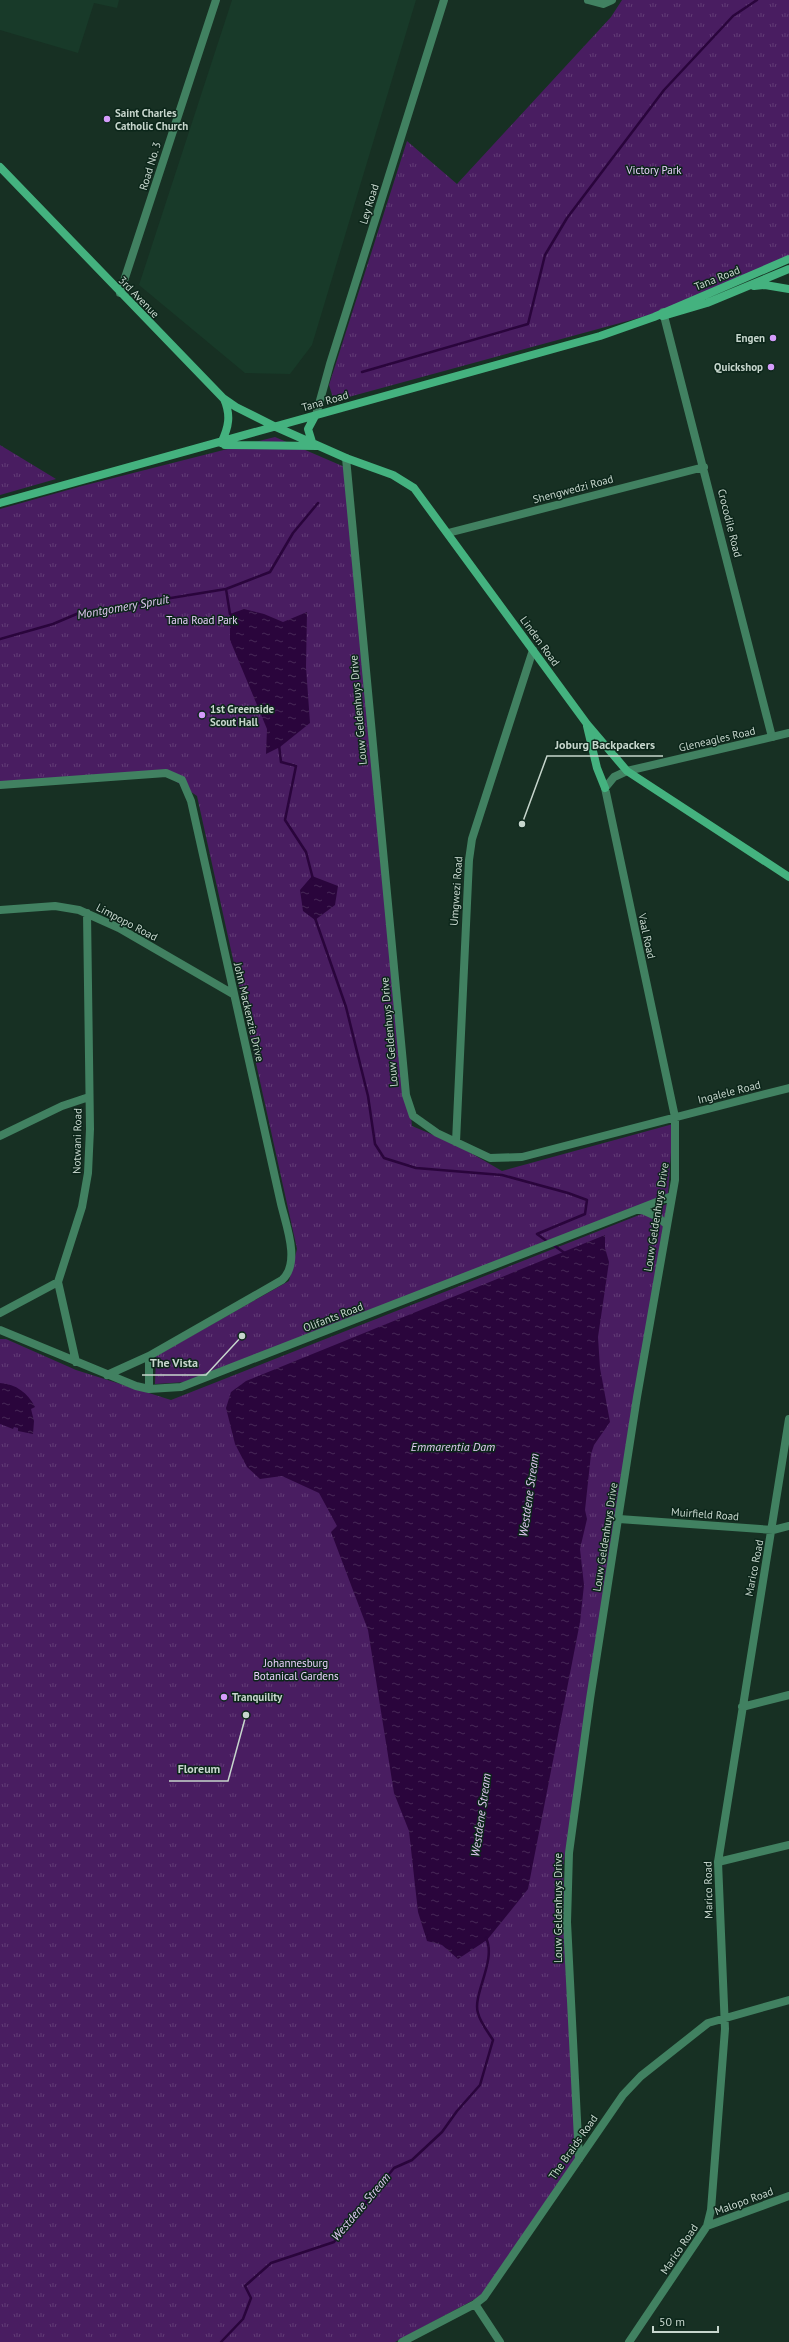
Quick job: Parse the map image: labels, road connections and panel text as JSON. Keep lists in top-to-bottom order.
{
  "streets": {
    "main road": ["Tana Road", "3rd Avenue", "Linden Road"],
    "street": [
      "Road No. 3",
      "Ley Road",
      "Shengwedzi Road",
      "Crocodile Road",
      "Louw Geldenhuys Drive",
      "Gleneagles Road",
      "Umgwezi Road",
      "Limpopo Road",
      "Vaal Road",
      "John Mackenzie Drive",
      "Ingalele Road",
      "Notwani Road",
      "Olifants Road",
      "Muirfield Road",
      "Marico Road",
      "The Braids Road",
      "Malopo Road"
    ]
  },
  "crossings": [
    ["Road No. 3", "3rd Avenue"],
    ["Ley Road", "Tana Road"],
    ["Tana Road", "3rd Avenue"],
    ["Tana Road", "Crocodile Road"],
    ["Tana Road", "Linden Road"],
    ["3rd Avenue", "Linden Road"],
    ["Shengwedzi Road", "Crocodile Road"],
    ["Shengwedzi Road", "Linden Road"],
    ["Crocodile Road", "Gleneagles Road"],
    ["Linden Road", "Louw Geldenhuys Drive"],
    ["Linden Road", "Gleneagles Road"],
    ["Linden Road", "Umgwezi Road"],
    ["Louw Geldenhuys Drive", "Umgwezi Road"],
    ["Louw Geldenhuys Drive", "Vaal Road"],
    ["Louw Geldenhuys Drive", "Ingalele Road"],
    ["Louw Geldenhuys Drive", "Olifants Road"],
    ["Louw Geldenhuys Drive", "Muirfield Road"],
    ["Louw Geldenhuys Drive", "The Braids Road"],
    ["Limpopo Road", "John Mackenzie Drive"],
    ["Limpopo Road", "Notwani Road"],
    ["Vaal Road", "Ingalele Road"],
    ["John Mackenzie Drive", "Olifants Road"],
    ["Notwani Road", "Olifants Road"],
    ["Muirfield Road", "Marico Road"],
    ["Marico Road", "The Braids Road"],
    ["Marico Road", "Malopo Road"]
  ],
  "water": ["Montgomery Spruit", "Emmarentia Dam", "Westdene Stream"],
  "parks": ["Victory Park", "Tana Road Park", "Johannesburg Botanical Gardens"],
  "places": [
    "Saint Charles Catholic Church",
    "Engen",
    "Quickshop",
    "1st Greenside Scout Hall",
    "Joburg Backpackers",
    "The Vista",
    "Tranquility",
    "Floreum"
  ],
  "scale_bar": "50 m"
}
